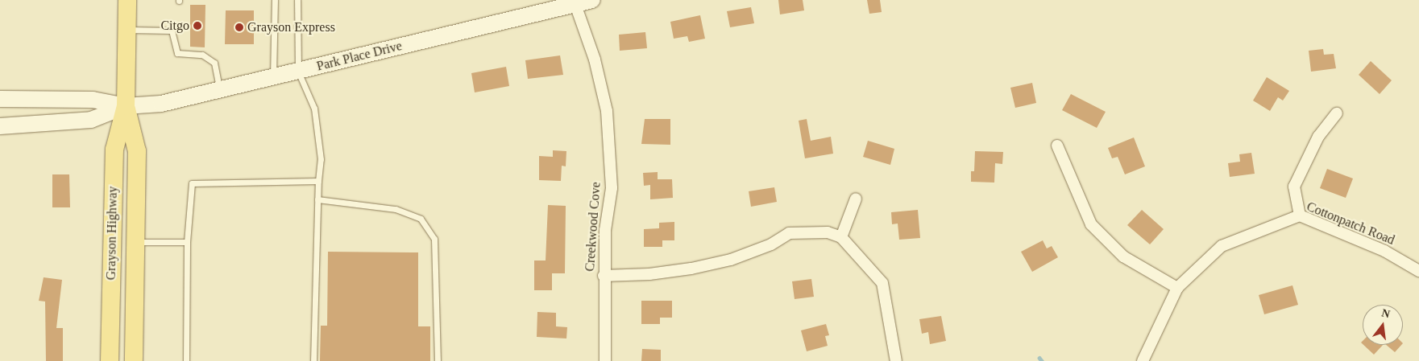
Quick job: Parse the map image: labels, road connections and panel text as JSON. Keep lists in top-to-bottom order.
{
  "streets": {
    "main road": ["Grayson Highway"],
    "street": ["Park Place Drive", "Cottonpatch Road", "Creekwood Cove"]
  },
  "crossings": [
    ["Park Place Drive", "Creekwood Cove"],
    ["Park Place Drive", "Grayson Highway"]
  ],
  "places": ["Citgo", "Grayson Express"],
  "north": "top"
}
